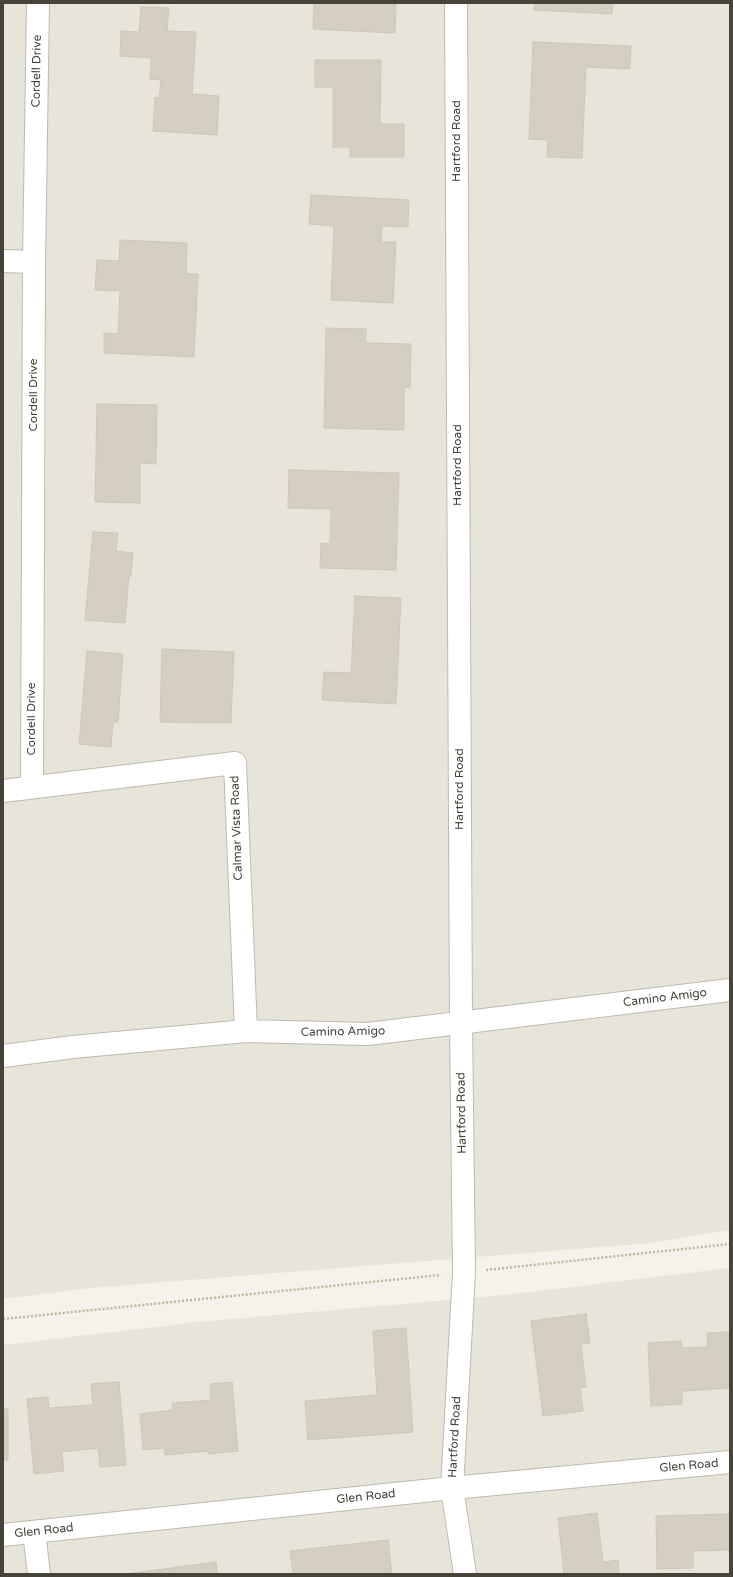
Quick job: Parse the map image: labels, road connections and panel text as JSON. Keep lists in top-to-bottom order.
{
  "streets": {
    "street": [
      "Cordell Drive",
      "Hartford Road",
      "Calmar Vista Road",
      "Camino Amigo",
      "Glen Road"
    ]
  },
  "crossings": [
    ["Cordell Drive", "Calmar Vista Road"],
    ["Hartford Road", "Camino Amigo"],
    ["Hartford Road", "Glen Road"],
    ["Calmar Vista Road", "Camino Amigo"]
  ]
}
